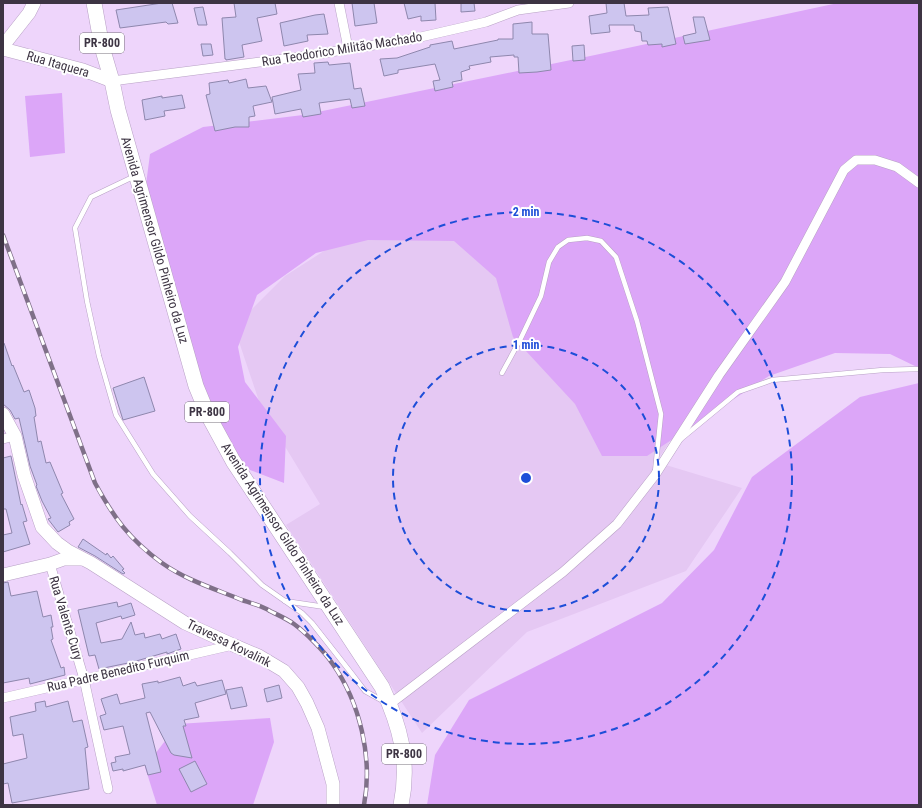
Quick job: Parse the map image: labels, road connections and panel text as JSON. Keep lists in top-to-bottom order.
{
  "streets": {
    "main road": ["PR-800", "Avenida Agrimensor Gildo Pinheiro da Luz"],
    "street": [
      "Rua Teodorico Militão Machado",
      "Rua Itaquera",
      "Rua Valente Cury",
      "Travessa Kovalink",
      "Rua Padre Benedito Furquim"
    ]
  },
  "crossings": [
    ["Rua Teodorico Militão Machado", "Rua Itaquera"],
    ["Rua Teodorico Militão Machado", "Avenida Agrimensor Gildo Pinheiro da Luz"],
    ["Rua Itaquera", "Avenida Agrimensor Gildo Pinheiro da Luz"],
    ["Rua Valente Cury", "Rua Padre Benedito Furquim"],
    ["Travessa Kovalink", "Rua Padre Benedito Furquim"]
  ],
  "rings": ["2 min", "1 min"]
}
